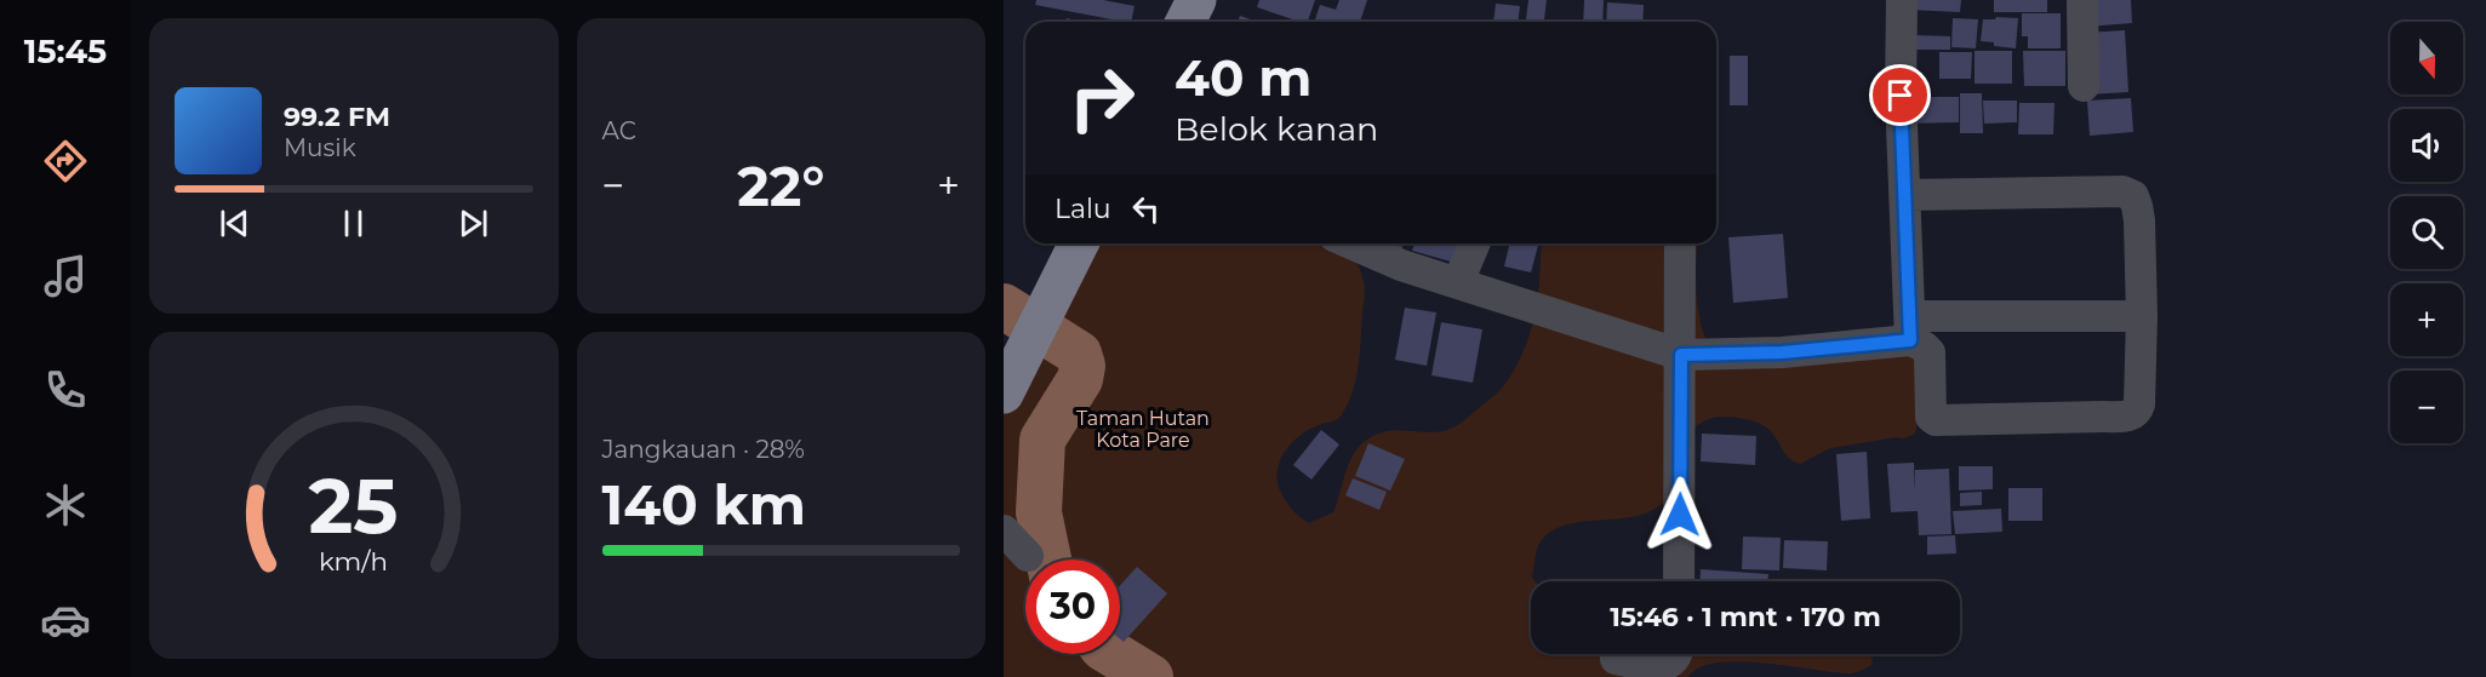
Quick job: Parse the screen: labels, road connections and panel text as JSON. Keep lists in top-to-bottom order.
{
  "parks": ["Taman Hutan Kota Pare"],
  "north": "bottom",
  "page": {
    "tabs": "15:45",
    "tile": [
      "AC",
      ["Jangkauan · 28%", "140 km"]
    ],
    "map_buttons": ["+", "−"],
    "turn": ["40 m", "Belok kanan"],
    "song": ["99.2 FM", "Musik"],
    "heat": ["−", "22°", "+"],
    "then": "Lalu",
    "limit": "30",
    "trip": "15:46 · 1 mnt · 170 m",
    "gauge": ["25", "km/h"]
  }
}
